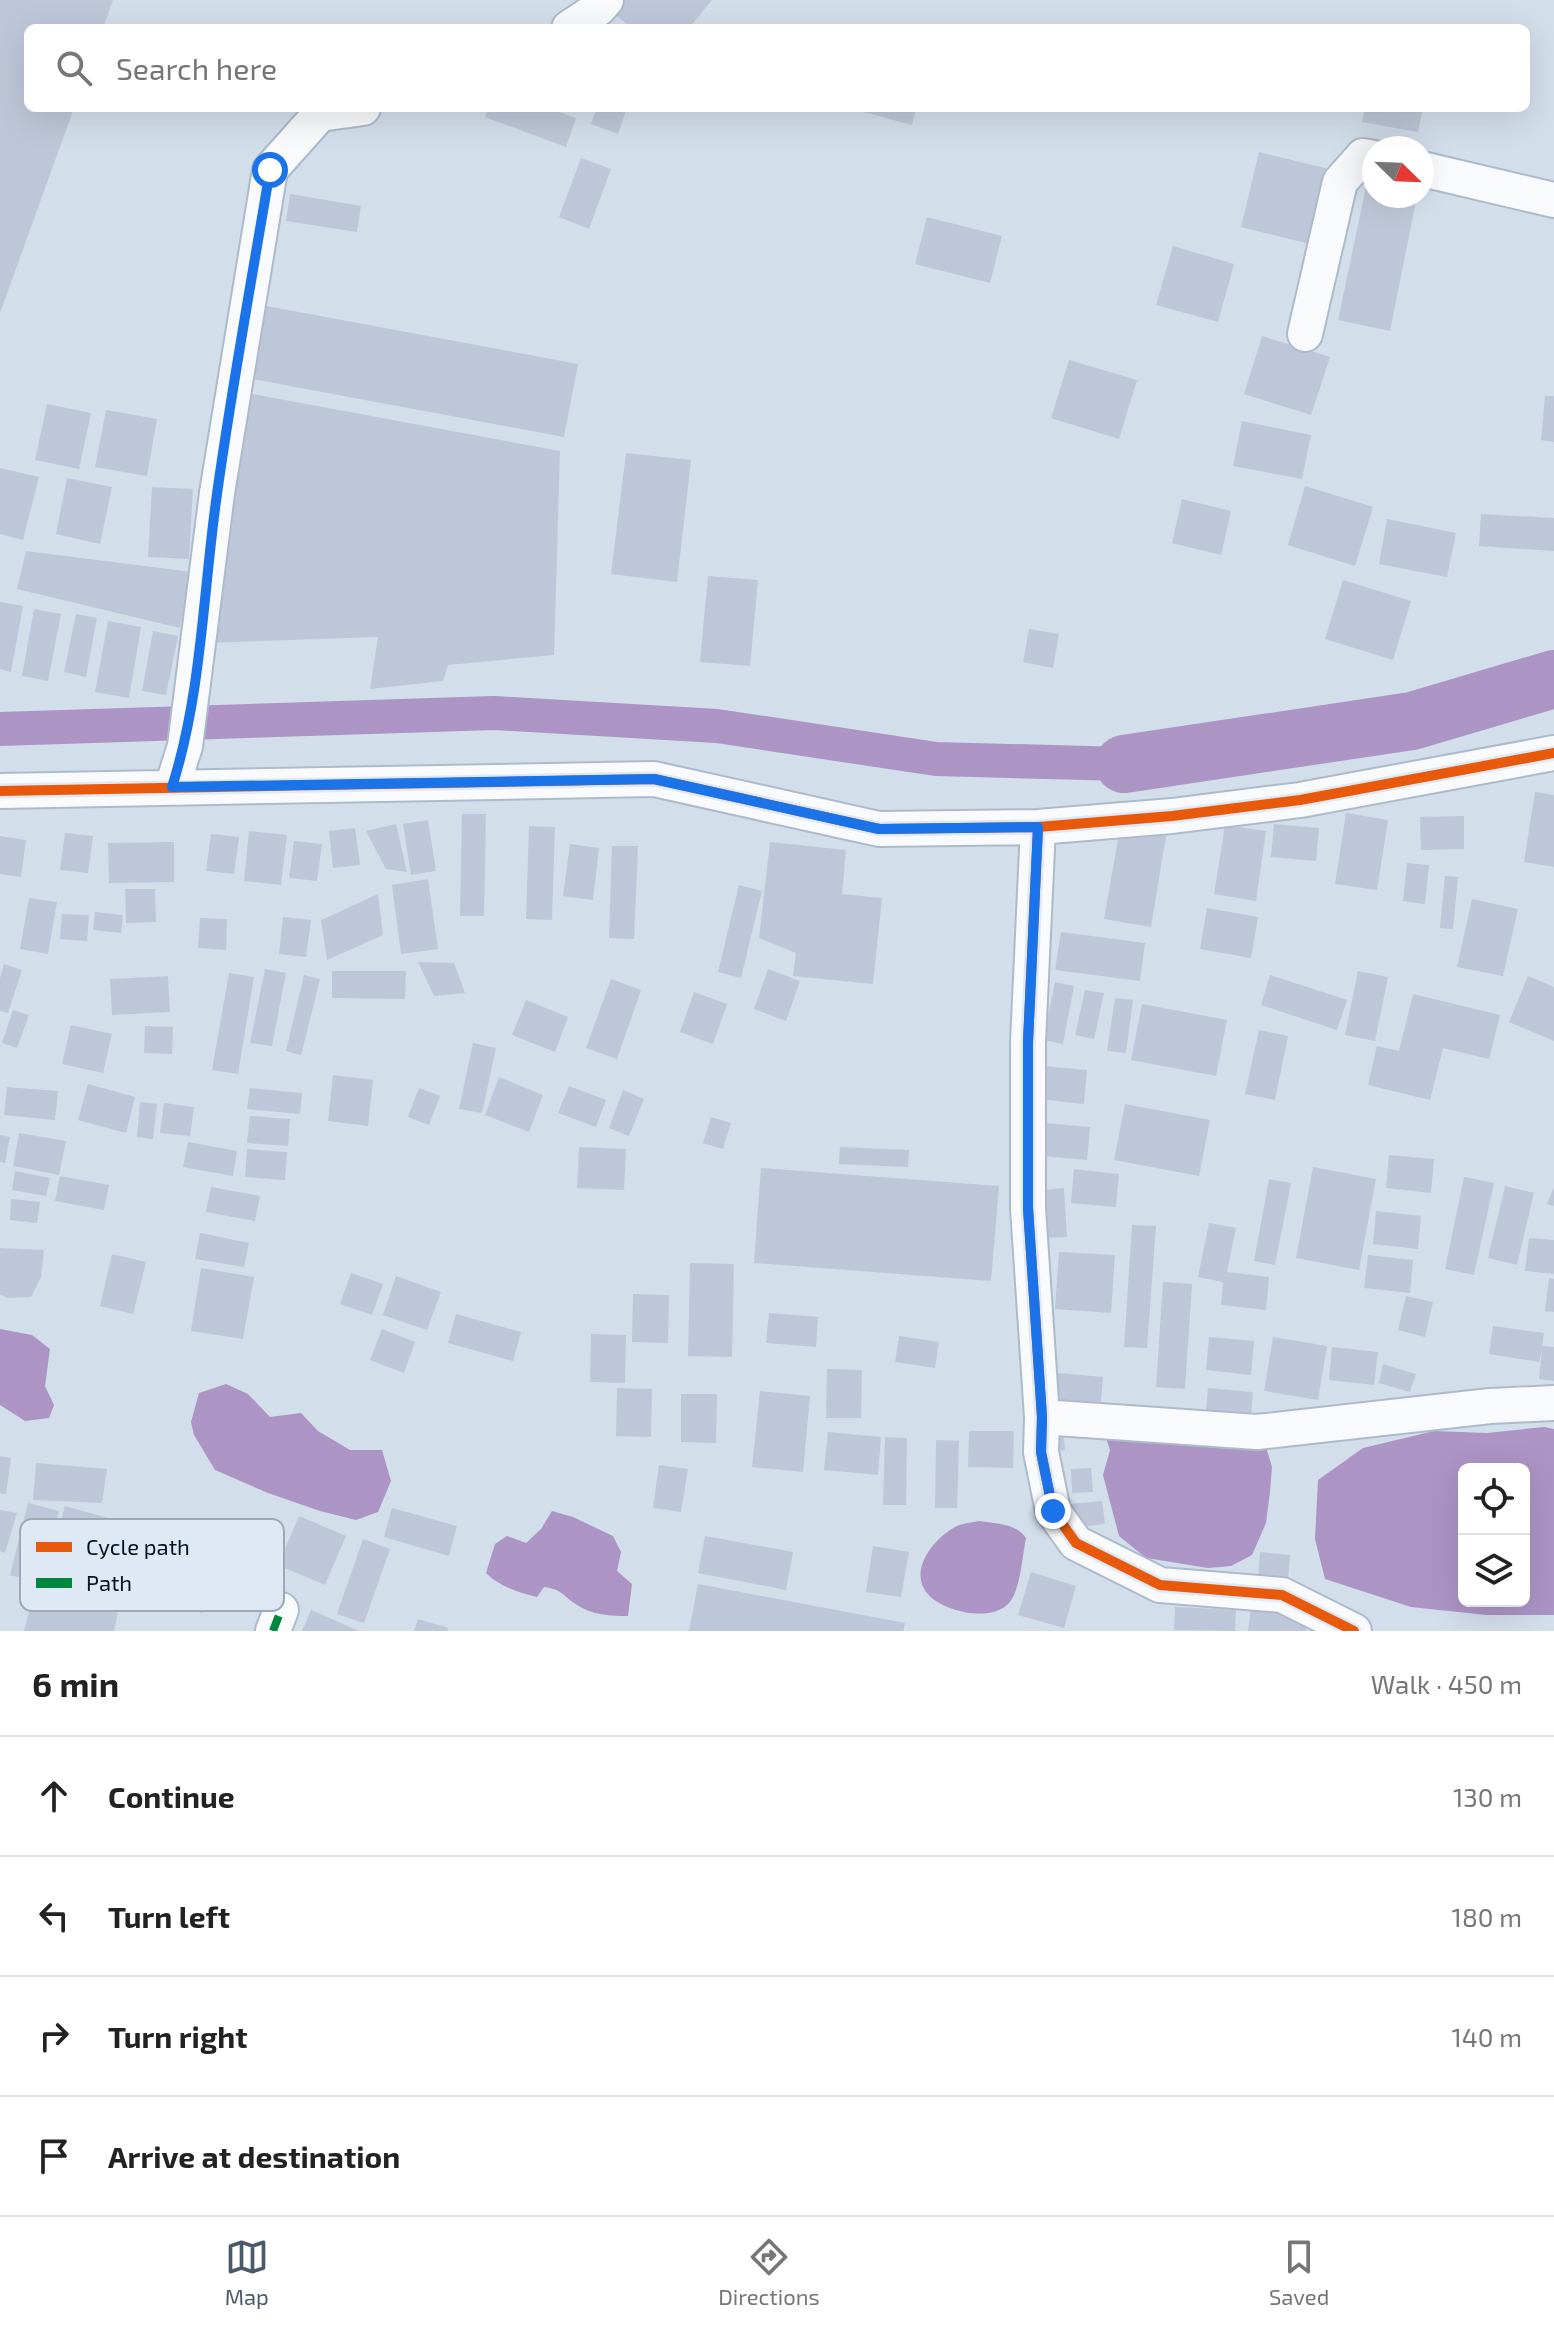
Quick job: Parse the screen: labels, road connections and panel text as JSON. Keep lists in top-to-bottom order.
{
  "legend": ["Cycle path", "Path"],
  "north": "bottom right",
  "page": {
    "search": "Search here",
    "heading": ["6 min", "Walk · 450 m"],
    "list": [
      ["Continue", "130 m"],
      ["Turn left", "180 m"],
      ["Turn right", "140 m"],
      "Arrive at destination"
    ],
    "nav": ["Map", "Directions", "Saved"]
  }
}
